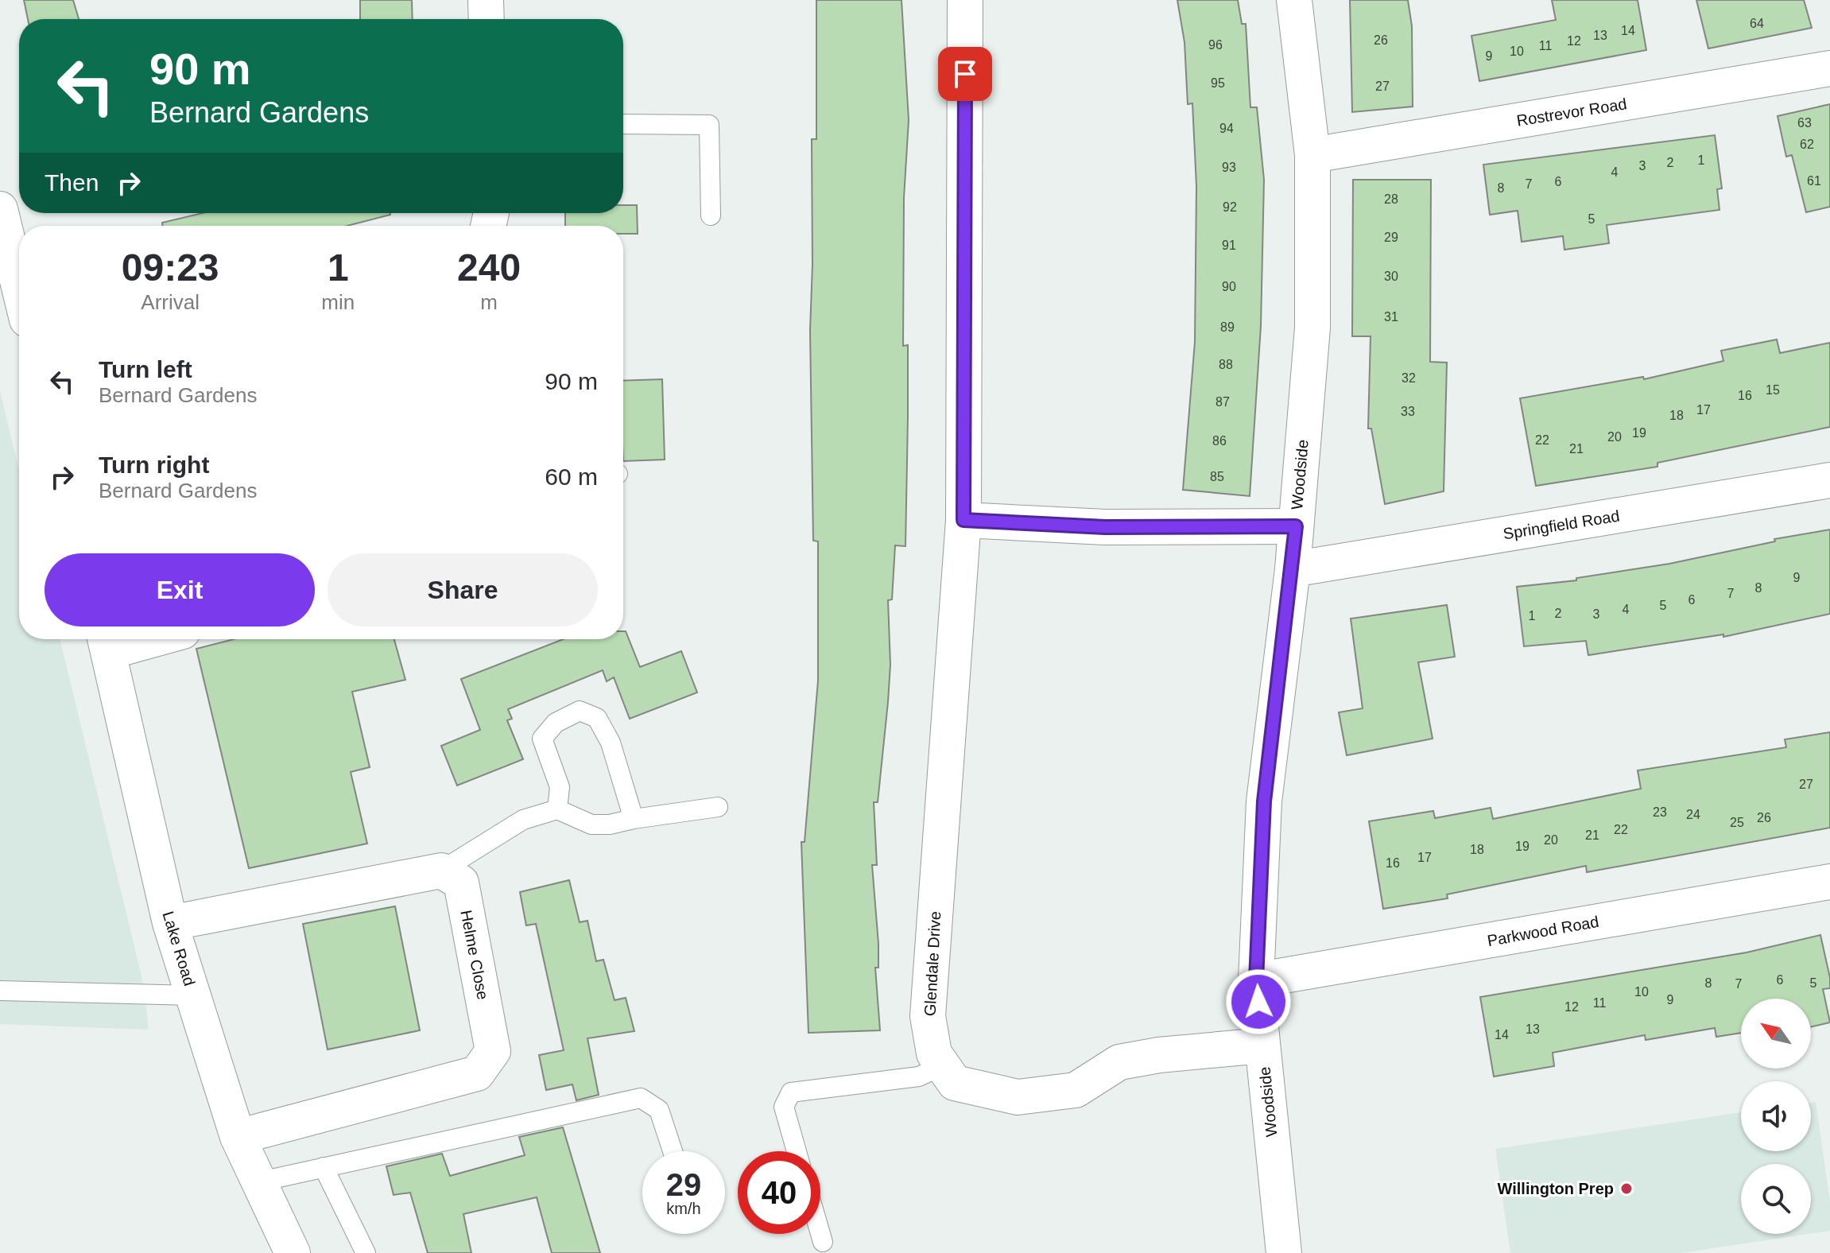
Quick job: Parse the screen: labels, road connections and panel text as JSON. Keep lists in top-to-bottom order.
{
  "streets": {
    "street": [
      "Rostrevor Road",
      "Woodside",
      "Springfield Road",
      "Parkwood Road",
      "Lake Road",
      "Helme Close",
      "Glendale Drive"
    ]
  },
  "crossings": [
    ["Rostrevor Road", "Woodside"],
    ["Woodside", "Springfield Road"],
    ["Woodside", "Parkwood Road"],
    ["Woodside", "Glendale Drive"],
    ["Lake Road", "Helme Close"]
  ],
  "places": ["Willington Prep"],
  "house_numbers": [
    "64",
    "14",
    "13",
    "26",
    "12",
    "96",
    "11",
    "10",
    "9",
    "95",
    "27",
    "63",
    "94",
    "62",
    "1",
    "2",
    "3",
    "93",
    "4",
    "61",
    "6",
    "7",
    "8",
    "28",
    "92",
    "5",
    "29",
    "91",
    "30",
    "90",
    "31",
    "89",
    "88",
    "32",
    "15",
    "16",
    "87",
    "17",
    "33",
    "18",
    "19",
    "20",
    "22",
    "86",
    "21",
    "85",
    "9",
    "8",
    "7",
    "6",
    "5",
    "4",
    "2",
    "3",
    "1",
    "27",
    "23",
    "24",
    "26",
    "25",
    "22",
    "21",
    "20",
    "19",
    "18",
    "17",
    "16",
    "6",
    "8",
    "5",
    "7",
    "10",
    "9",
    "11",
    "12",
    "13",
    "14"
  ],
  "north": "top left",
  "page": {
    "turn": ["90 m", "Bernard Gardens"],
    "then": "Then",
    "eta": [
      "09:23",
      "Arrival",
      "1",
      "min",
      "240",
      "m"
    ],
    "list": [
      {
        "name": "Turn left",
        "note": "Bernard Gardens",
        "value": "90 m"
      },
      {
        "name": "Turn right",
        "note": "Bernard Gardens",
        "value": "60 m"
      }
    ],
    "buttons": ["Exit", "Share"],
    "speed": "29 km/h",
    "limit": "40"
  }
}
